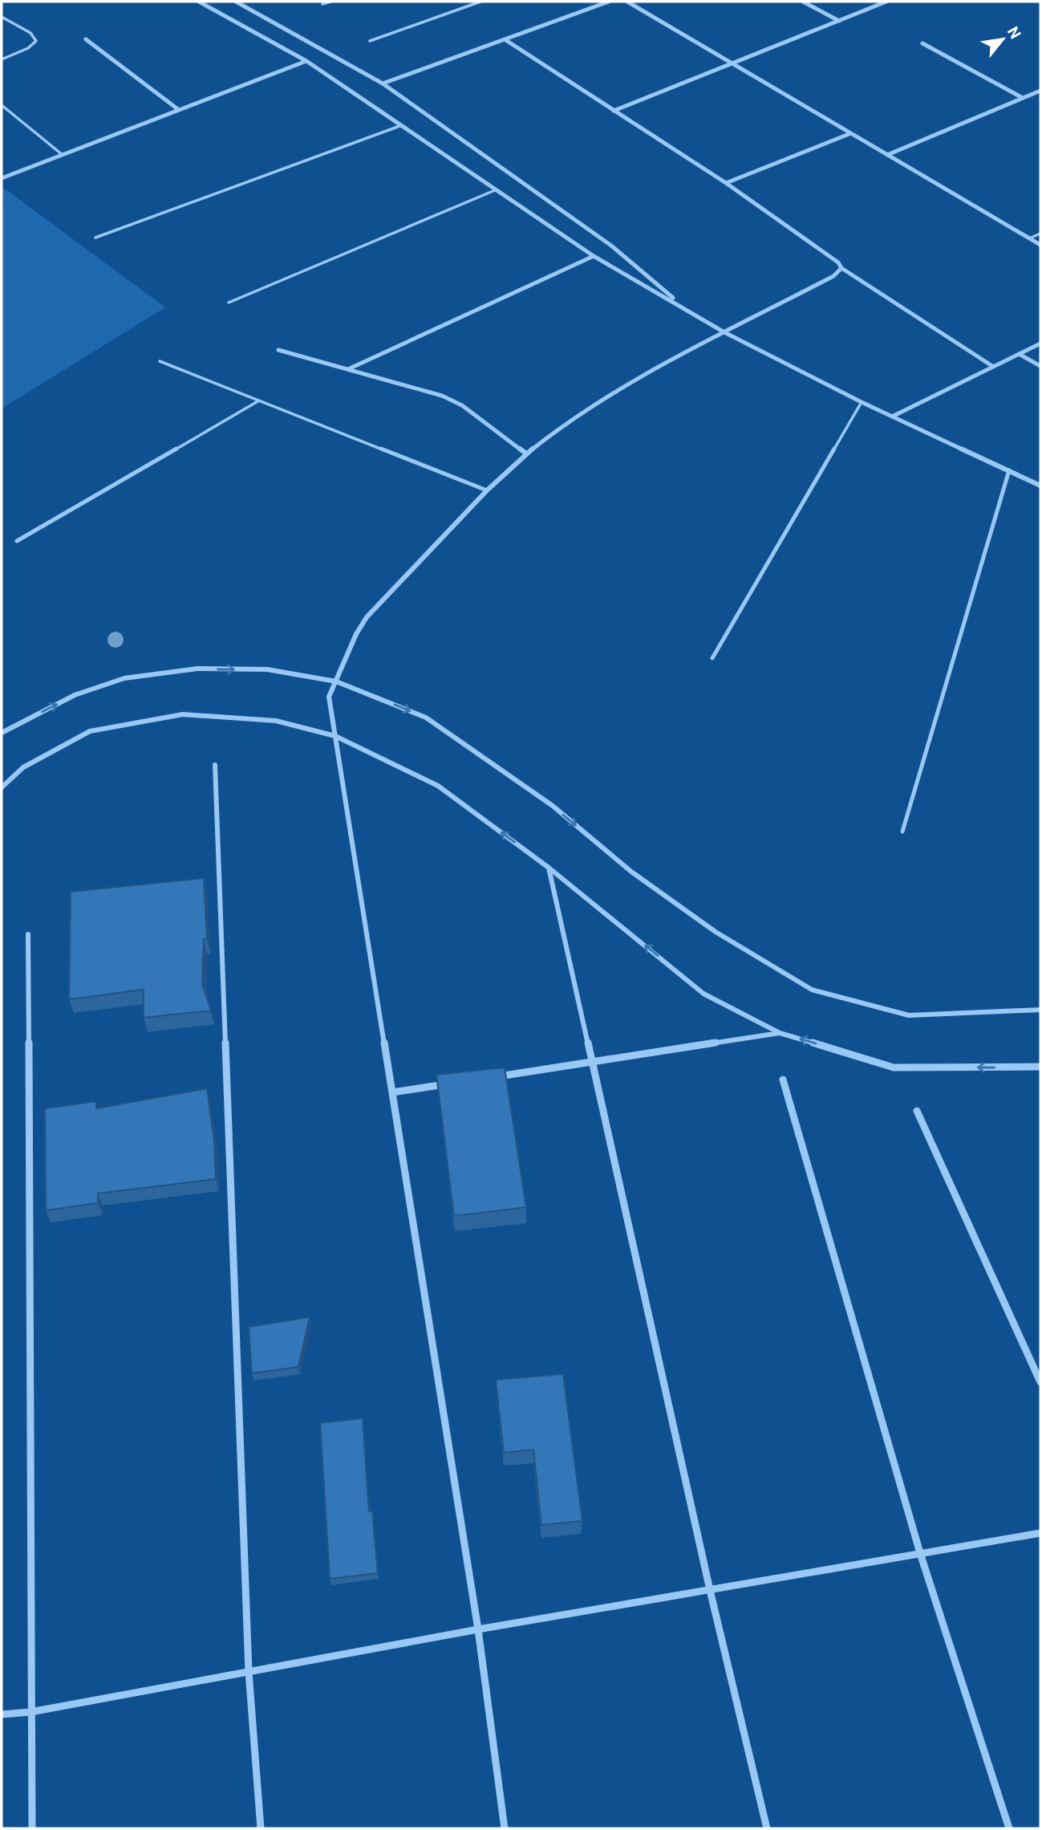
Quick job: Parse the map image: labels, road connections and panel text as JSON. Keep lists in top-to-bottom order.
{
  "north": "top right"
}
